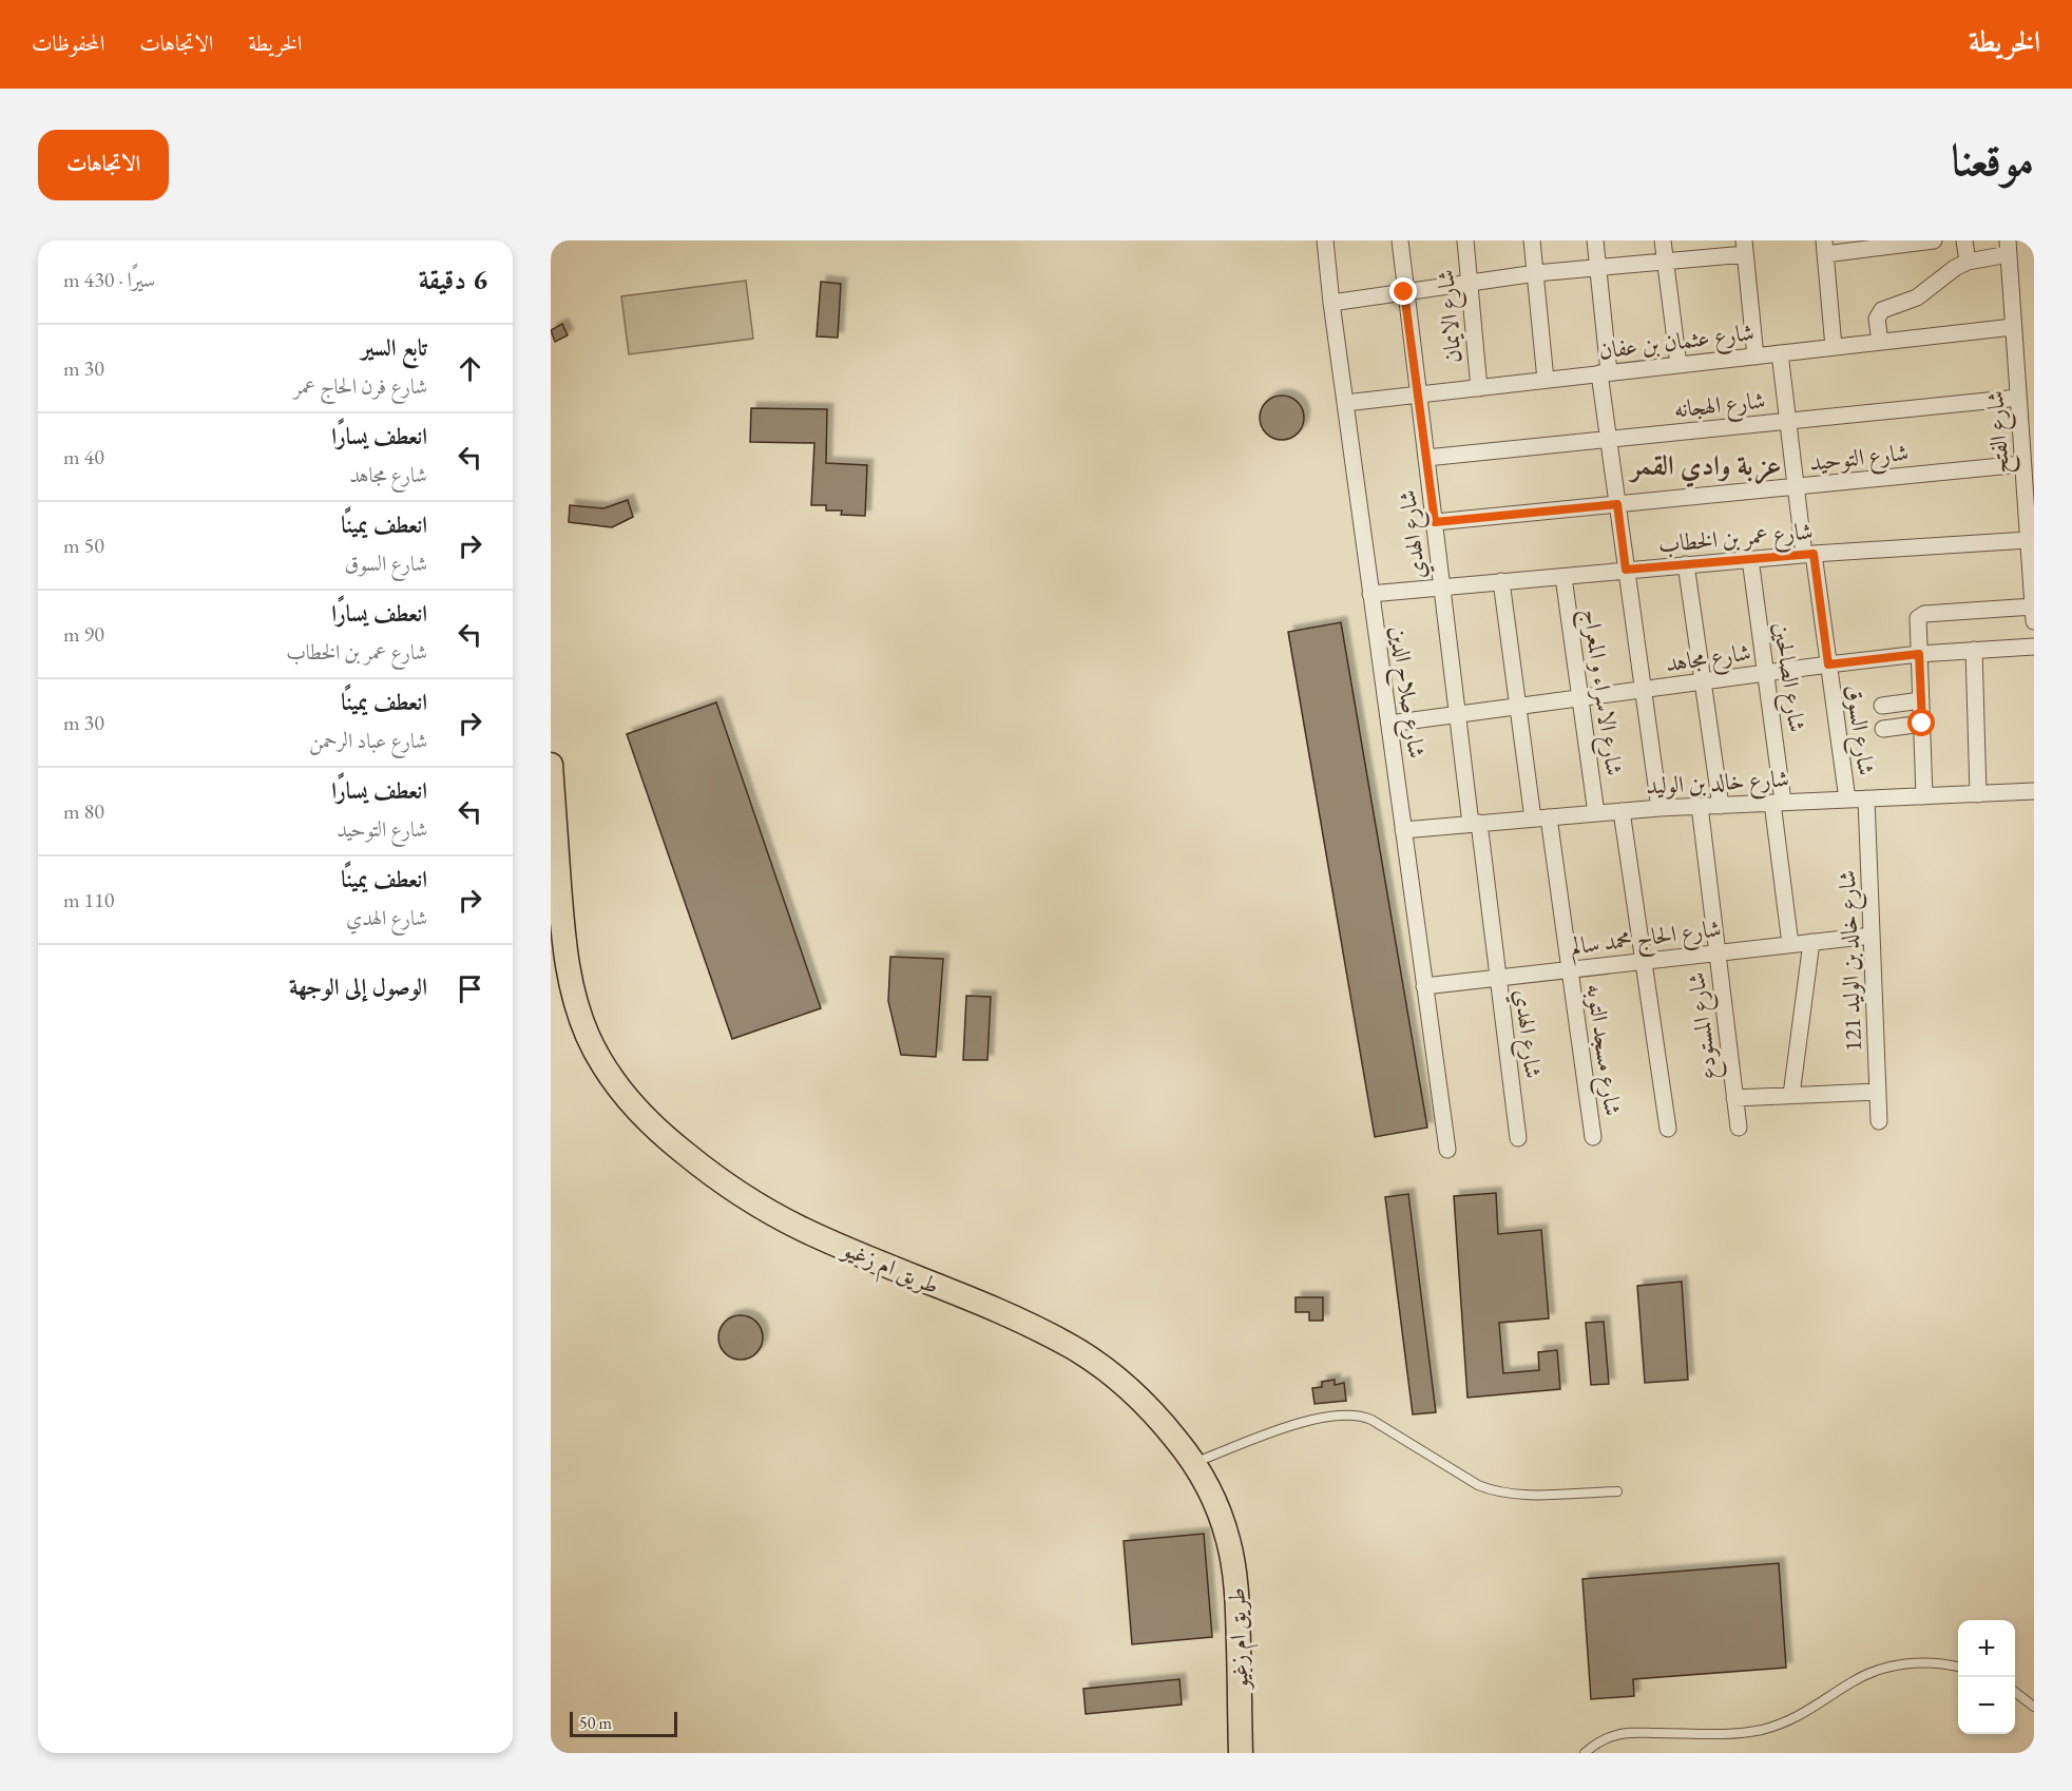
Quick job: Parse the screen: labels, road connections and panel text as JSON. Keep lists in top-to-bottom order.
{
  "streets": {
    "main road": ["طريق ام زغيو"],
    "street": [
      "شارع الايمان",
      "شارع عثمان بن عفان",
      "شارع الهجانه",
      "شارع الفتح",
      "شارع التوحيد",
      "شارع الهدي",
      "شارع عمر بن الخطاب",
      "شارع مجاهد",
      "شارع الصالحين",
      "شارع صلاح الدين",
      "شارع الاسراء و المعراج",
      "شارع السوق",
      "شارع خالد بن الوليد",
      "شارع الحاج محمد سالم",
      "شارع خالد بن الوليد 121",
      "شارع المستودع",
      "شارع مسجد التوبه"
    ]
  },
  "crossings": [
    ["شارع الايمان", "شارع عثمان بن عفان"],
    ["شارع عثمان بن عفان", "شارع الفتح"],
    ["شارع عثمان بن عفان", "شارع الهدي"],
    ["شارع عثمان بن عفان", "شارع صلاح الدين"],
    ["شارع عثمان بن عفان", "شارع السوق"],
    ["شارع الهجانه", "شارع الفتح"],
    ["شارع الهجانه", "شارع الهدي"],
    ["شارع الهجانه", "شارع السوق"],
    ["شارع الفتح", "شارع التوحيد"],
    ["شارع الفتح", "شارع عمر بن الخطاب"],
    ["شارع التوحيد", "شارع الهدي"],
    ["شارع التوحيد", "شارع السوق"],
    ["شارع الهدي", "شارع عمر بن الخطاب"],
    ["شارع الهدي", "شارع مجاهد"],
    ["شارع الهدي", "شارع خالد بن الوليد"],
    ["شارع الهدي", "شارع الحاج محمد سالم"],
    ["شارع عمر بن الخطاب", "شارع الصالحين"],
    ["شارع عمر بن الخطاب", "شارع صلاح الدين"],
    ["شارع عمر بن الخطاب", "شارع الاسراء و المعراج"],
    ["شارع عمر بن الخطاب", "شارع السوق"],
    ["شارع عمر بن الخطاب", "شارع مسجد التوبه"],
    ["شارع مجاهد", "شارع الصالحين"],
    ["شارع مجاهد", "شارع صلاح الدين"],
    ["شارع مجاهد", "شارع الاسراء و المعراج"],
    ["شارع مجاهد", "شارع السوق"],
    ["شارع مجاهد", "شارع مسجد التوبه"],
    ["شارع الصالحين", "شارع خالد بن الوليد"],
    ["شارع الصالحين", "شارع الحاج محمد سالم"],
    ["شارع صلاح الدين", "شارع خالد بن الوليد"],
    ["شارع صلاح الدين", "شارع الحاج محمد سالم"],
    ["شارع الاسراء و المعراج", "شارع خالد بن الوليد"],
    ["شارع السوق", "شارع خالد بن الوليد"],
    ["شارع خالد بن الوليد", "شارع خالد بن الوليد 121"],
    ["شارع خالد بن الوليد", "شارع المستودع"],
    ["شارع خالد بن الوليد", "شارع مسجد التوبه"],
    ["شارع الحاج محمد سالم", "شارع خالد بن الوليد 121"],
    ["شارع الحاج محمد سالم", "شارع المستودع"],
    ["شارع الحاج محمد سالم", "شارع مسجد التوبه"]
  ],
  "districts": ["عزبة وادي القمر"],
  "scale_bar": "50 m",
  "page": {
    "header": "الخريطة",
    "nav": ["الخريطة", "الاتجاهات", "المحفوظات"],
    "title": "موقعنا",
    "buttons": "الاتجاهات",
    "heading": ["6 دقيقة", "سيرًا · 430 m"],
    "list": [
      ["تابع السير", "شارع فرن الحاج عمر", "30 m"],
      ["انعطف يسارًا", "شارع مجاهد", "40 m"],
      ["انعطف يمينًا", "شارع السوق", "50 m"],
      ["انعطف يسارًا", "شارع عمر بن الخطاب", "90 m"],
      ["انعطف يمينًا", "شارع عباد الرحمن", "30 m"],
      ["انعطف يسارًا", "شارع التوحيد", "80 m"],
      ["انعطف يمينًا", "شارع الهدي", "110 m"],
      "الوصول إلى الوجهة"
    ],
    "map_buttons": ["+", "−"],
    "scale": "50 m"
  }
}
